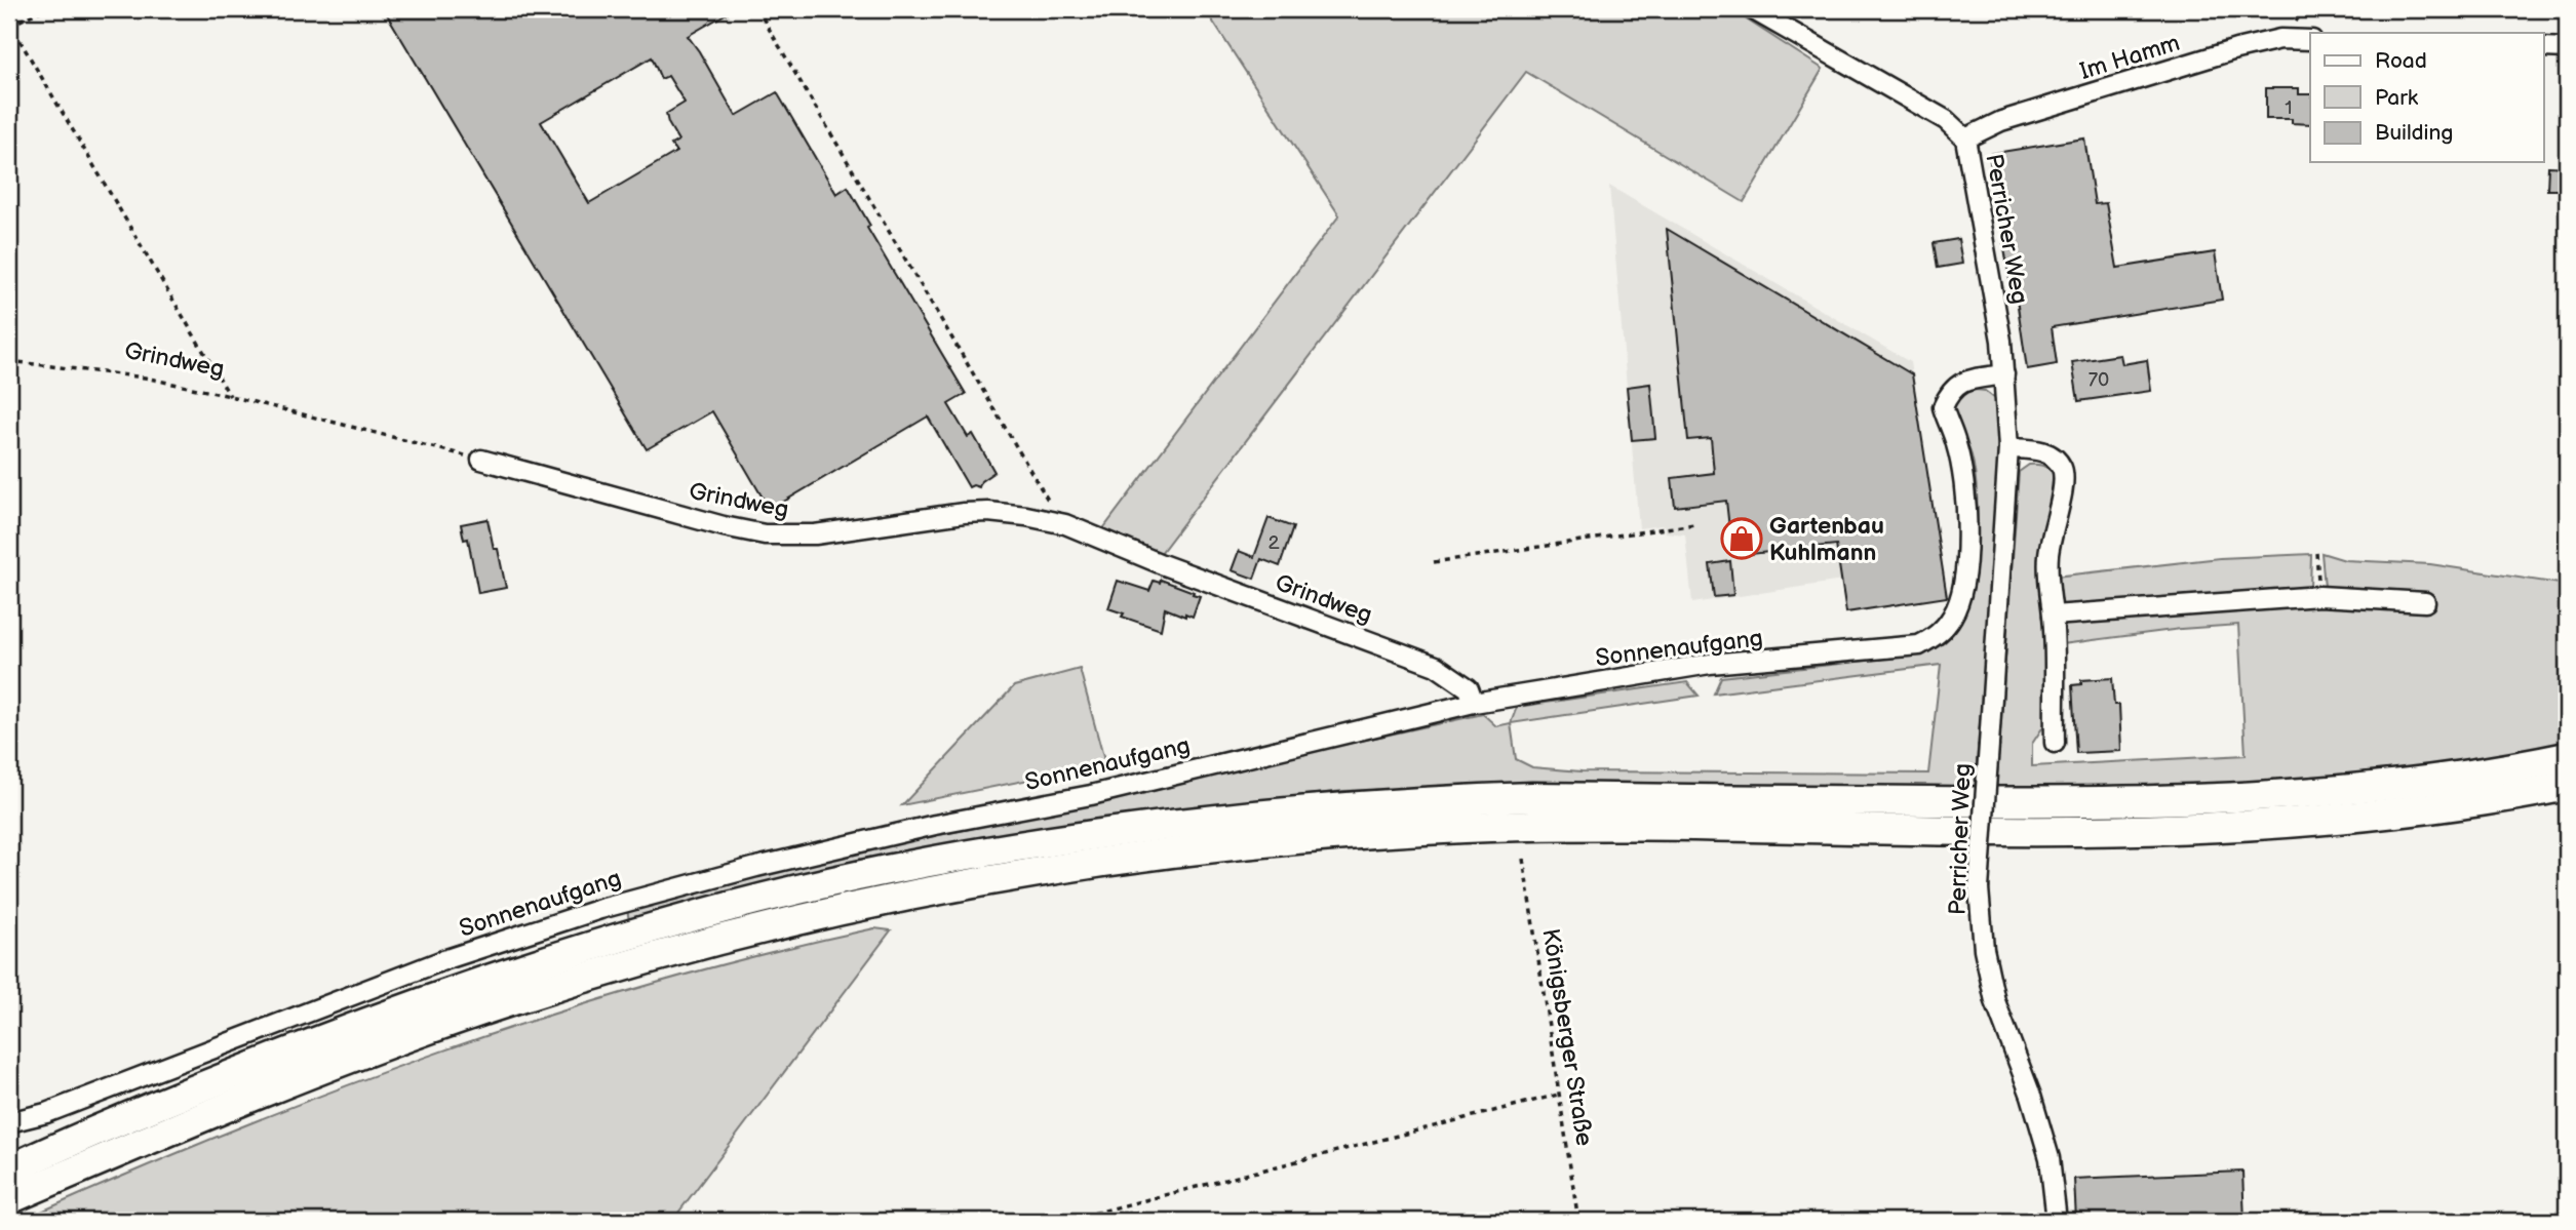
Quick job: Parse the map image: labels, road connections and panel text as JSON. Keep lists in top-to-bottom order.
{
  "streets": {
    "street": [
      "Im Hamm",
      "Perricher Weg",
      "Grindweg",
      "Sonnenaufgang"
    ],
    "path": ["Königsberger Straße"]
  },
  "crossings": [
    ["Im Hamm", "Perricher Weg"],
    ["Perricher Weg", "Sonnenaufgang"],
    ["Grindweg", "Sonnenaufgang"]
  ],
  "places": {
    "shop": ["Gartenbau Kuhlmann"]
  },
  "house_numbers": ["1", "70", "2"],
  "legend": ["Road", "Park", "Building"]
}
